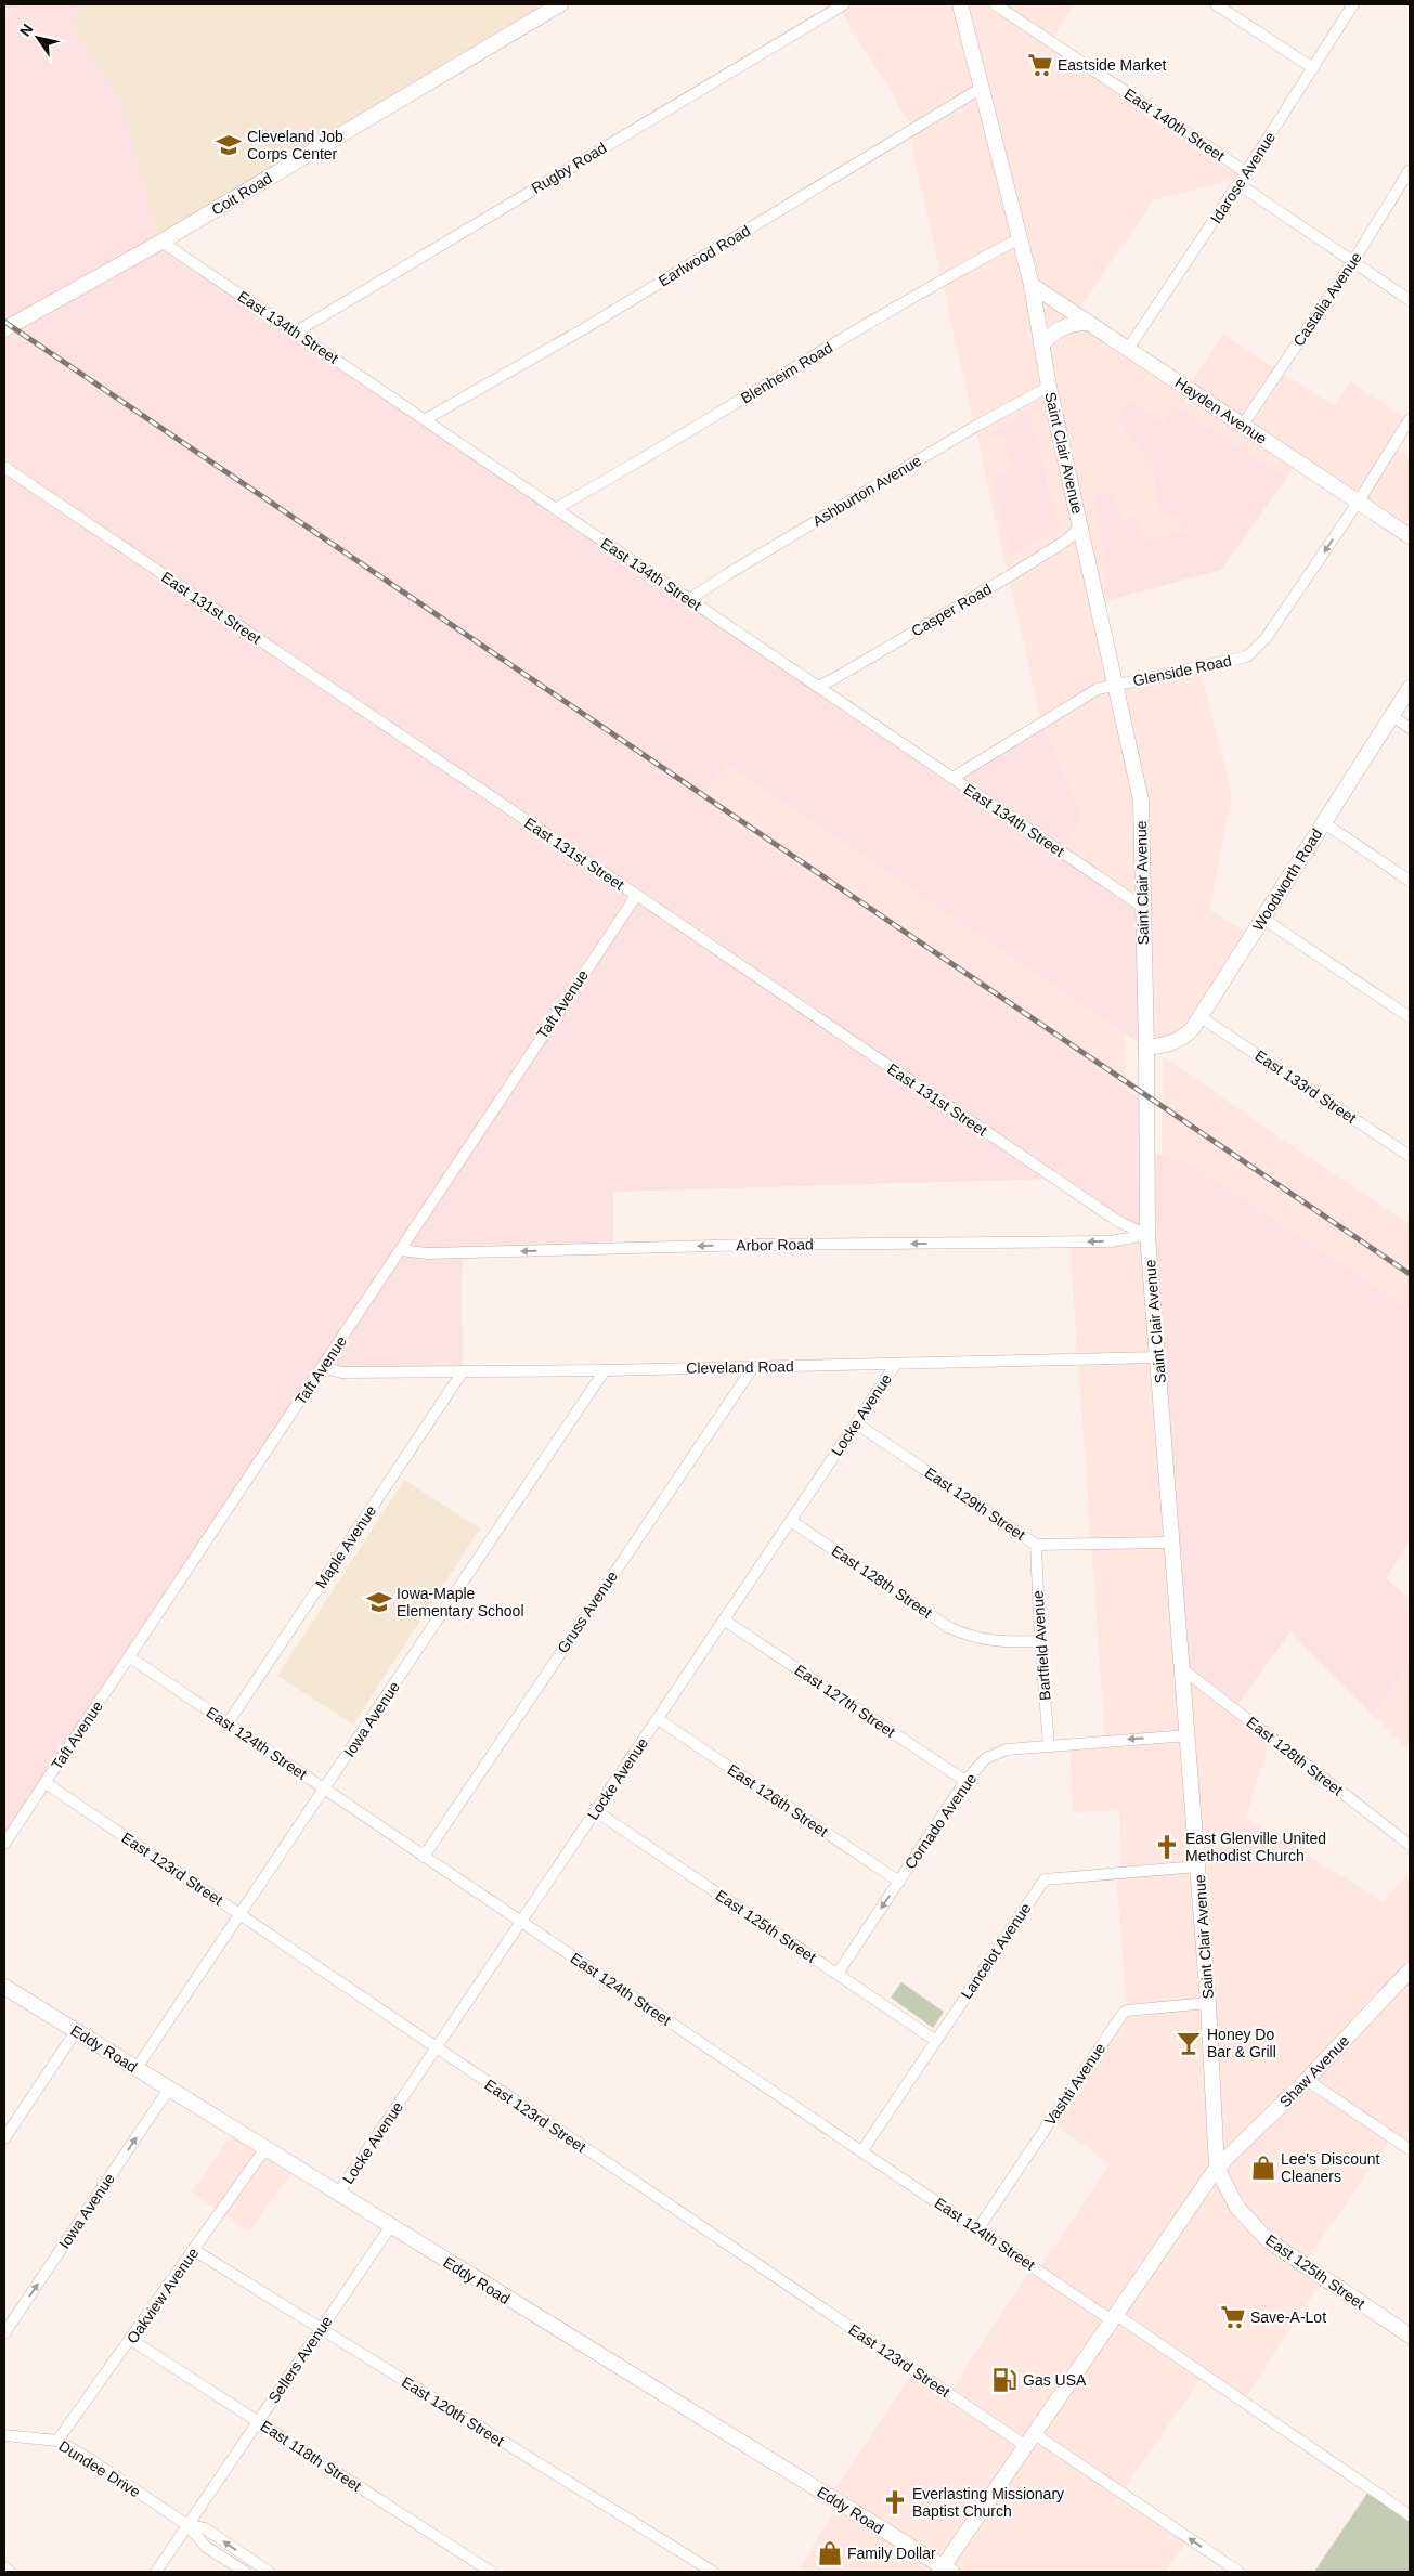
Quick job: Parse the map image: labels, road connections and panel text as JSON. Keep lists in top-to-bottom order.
{
  "streets": {
    "street": [
      "East 140th Street",
      "Rugby Road",
      "Idarose Avenue",
      "Coit Road",
      "Earlwood Road",
      "Castalia Avenue",
      "East 134th Street",
      "Blenheim Road",
      "Hayden Avenue",
      "Saint Clair Avenue",
      "Ashburton Avenue",
      "East 131st Street",
      "Casper Road",
      "Glenside Road",
      "Woodworth Road",
      "Taft Avenue",
      "East 133rd Street",
      "Arbor Road",
      "Cleveland Road",
      "Locke Avenue",
      "East 129th Street",
      "Maple Avenue",
      "East 128th Street",
      "Gruss Avenue",
      "Bartfield Avenue",
      "East 127th Street",
      "Iowa Avenue",
      "East 124th Street",
      "East 126th Street",
      "Cornado Avenue",
      "East 123rd Street",
      "East 125th Street",
      "Lancelot Avenue",
      "Eddy Road",
      "Shaw Avenue",
      "Vashti Avenue",
      "Oakview Avenue",
      "Sellers Avenue",
      "East 120th Street",
      "East 118th Street",
      "Dundee Drive"
    ]
  },
  "crossings": [
    ["East 140th Street", "Idarose Avenue"],
    ["Rugby Road", "East 134th Street"],
    ["Idarose Avenue", "Hayden Avenue"],
    ["Coit Road", "East 134th Street"],
    ["Earlwood Road", "East 134th Street"],
    ["Earlwood Road", "Saint Clair Avenue"],
    ["Castalia Avenue", "Hayden Avenue"],
    ["East 134th Street", "Blenheim Road"],
    ["East 134th Street", "Saint Clair Avenue"],
    ["East 134th Street", "Ashburton Avenue"],
    ["East 134th Street", "Casper Road"],
    ["East 134th Street", "Glenside Road"],
    ["Blenheim Road", "Saint Clair Avenue"],
    ["Hayden Avenue", "Saint Clair Avenue"],
    ["Hayden Avenue", "Glenside Road"],
    ["Saint Clair Avenue", "Ashburton Avenue"],
    ["Saint Clair Avenue", "East 131st Street"],
    ["Saint Clair Avenue", "Casper Road"],
    ["Saint Clair Avenue", "Glenside Road"],
    ["Saint Clair Avenue", "Woodworth Road"],
    ["Saint Clair Avenue", "Arbor Road"],
    ["Saint Clair Avenue", "Cleveland Road"],
    ["Saint Clair Avenue", "East 129th Street"],
    ["Saint Clair Avenue", "East 128th Street"],
    ["Saint Clair Avenue", "Cornado Avenue"],
    ["Saint Clair Avenue", "East 125th Street"],
    ["Saint Clair Avenue", "Lancelot Avenue"],
    ["Saint Clair Avenue", "Shaw Avenue"],
    ["Saint Clair Avenue", "Vashti Avenue"],
    ["East 131st Street", "Taft Avenue"],
    ["East 131st Street", "Arbor Road"],
    ["Woodworth Road", "East 133rd Street"],
    ["Taft Avenue", "Arbor Road"],
    ["Taft Avenue", "Cleveland Road"],
    ["Taft Avenue", "East 124th Street"],
    ["Taft Avenue", "East 123rd Street"],
    ["Cleveland Road", "Locke Avenue"],
    ["Cleveland Road", "Maple Avenue"],
    ["Cleveland Road", "Gruss Avenue"],
    ["Cleveland Road", "Iowa Avenue"],
    ["Locke Avenue", "East 129th Street"],
    ["Locke Avenue", "East 128th Street"],
    ["Locke Avenue", "East 127th Street"],
    ["Locke Avenue", "East 124th Street"],
    ["Locke Avenue", "East 126th Street"],
    ["Locke Avenue", "East 123rd Street"],
    ["Locke Avenue", "East 125th Street"],
    ["Locke Avenue", "Eddy Road"],
    ["East 129th Street", "Bartfield Avenue"],
    ["Maple Avenue", "East 124th Street"],
    ["East 128th Street", "Bartfield Avenue"],
    ["Gruss Avenue", "East 124th Street"],
    ["Bartfield Avenue", "Cornado Avenue"],
    ["East 127th Street", "Cornado Avenue"],
    ["Iowa Avenue", "East 124th Street"],
    ["Iowa Avenue", "East 123rd Street"],
    ["Iowa Avenue", "Eddy Road"],
    ["East 124th Street", "Lancelot Avenue"],
    ["East 124th Street", "Vashti Avenue"],
    ["East 126th Street", "Cornado Avenue"],
    ["Cornado Avenue", "East 125th Street"],
    ["East 125th Street", "Lancelot Avenue"],
    ["East 125th Street", "Shaw Avenue"],
    ["Eddy Road", "Oakview Avenue"],
    ["Eddy Road", "Sellers Avenue"],
    ["Oakview Avenue", "East 120th Street"],
    ["Oakview Avenue", "East 118th Street"],
    ["Oakview Avenue", "Dundee Drive"],
    ["Sellers Avenue", "East 120th Street"],
    ["Sellers Avenue", "East 118th Street"],
    ["Sellers Avenue", "Dundee Drive"]
  ],
  "one_way": ["Glenside Road", "Arbor Road", "Cornado Avenue"],
  "places": {
    "supermarket": ["Eastside Market", "Save-A-Lot"],
    "school or university": ["Cleveland Job Corps Center", "Iowa-Maple Elementary School"],
    "church": ["East Glenville United Methodist Church", "Everlasting Missionary Baptist Church"],
    "bar": ["Honey Do Bar & Grill"],
    "shop": ["Lee's Discount Cleaners", "Family Dollar"],
    "fuel station": ["Gas USA"]
  },
  "north": "top left"
}
